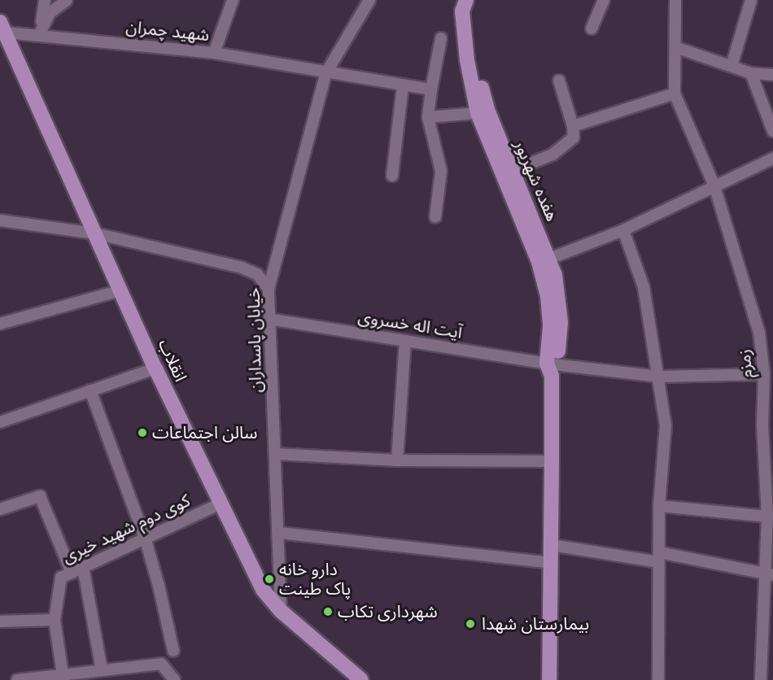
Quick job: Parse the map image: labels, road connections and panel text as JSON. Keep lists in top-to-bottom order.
{
  "streets": {
    "main road": ["هفده شهریور", "انقلاب"],
    "street": [
      "شهید چمران",
      "آیت اله خسروی",
      "خیابان پاسداران",
      "زمزم",
      "کوی دوم شهید خیری"
    ]
  },
  "crossings": [
    ["شهید چمران", "خیابان پاسداران"],
    ["شهید چمران", "انقلاب"],
    ["هفده شهریور", "آیت اله خسروی"],
    ["آیت اله خسروی", "خیابان پاسداران"],
    ["آیت اله خسروی", "زمزم"],
    ["خیابان پاسداران", "انقلاب"],
    ["انقلاب", "کوی دوم شهید خیری"]
  ],
  "places": [
    "سالن اجتماعات",
    "دارو خانه پاک طینت",
    "شهرداری تکاب",
    "بیمارستان شهدا"
  ]
}
